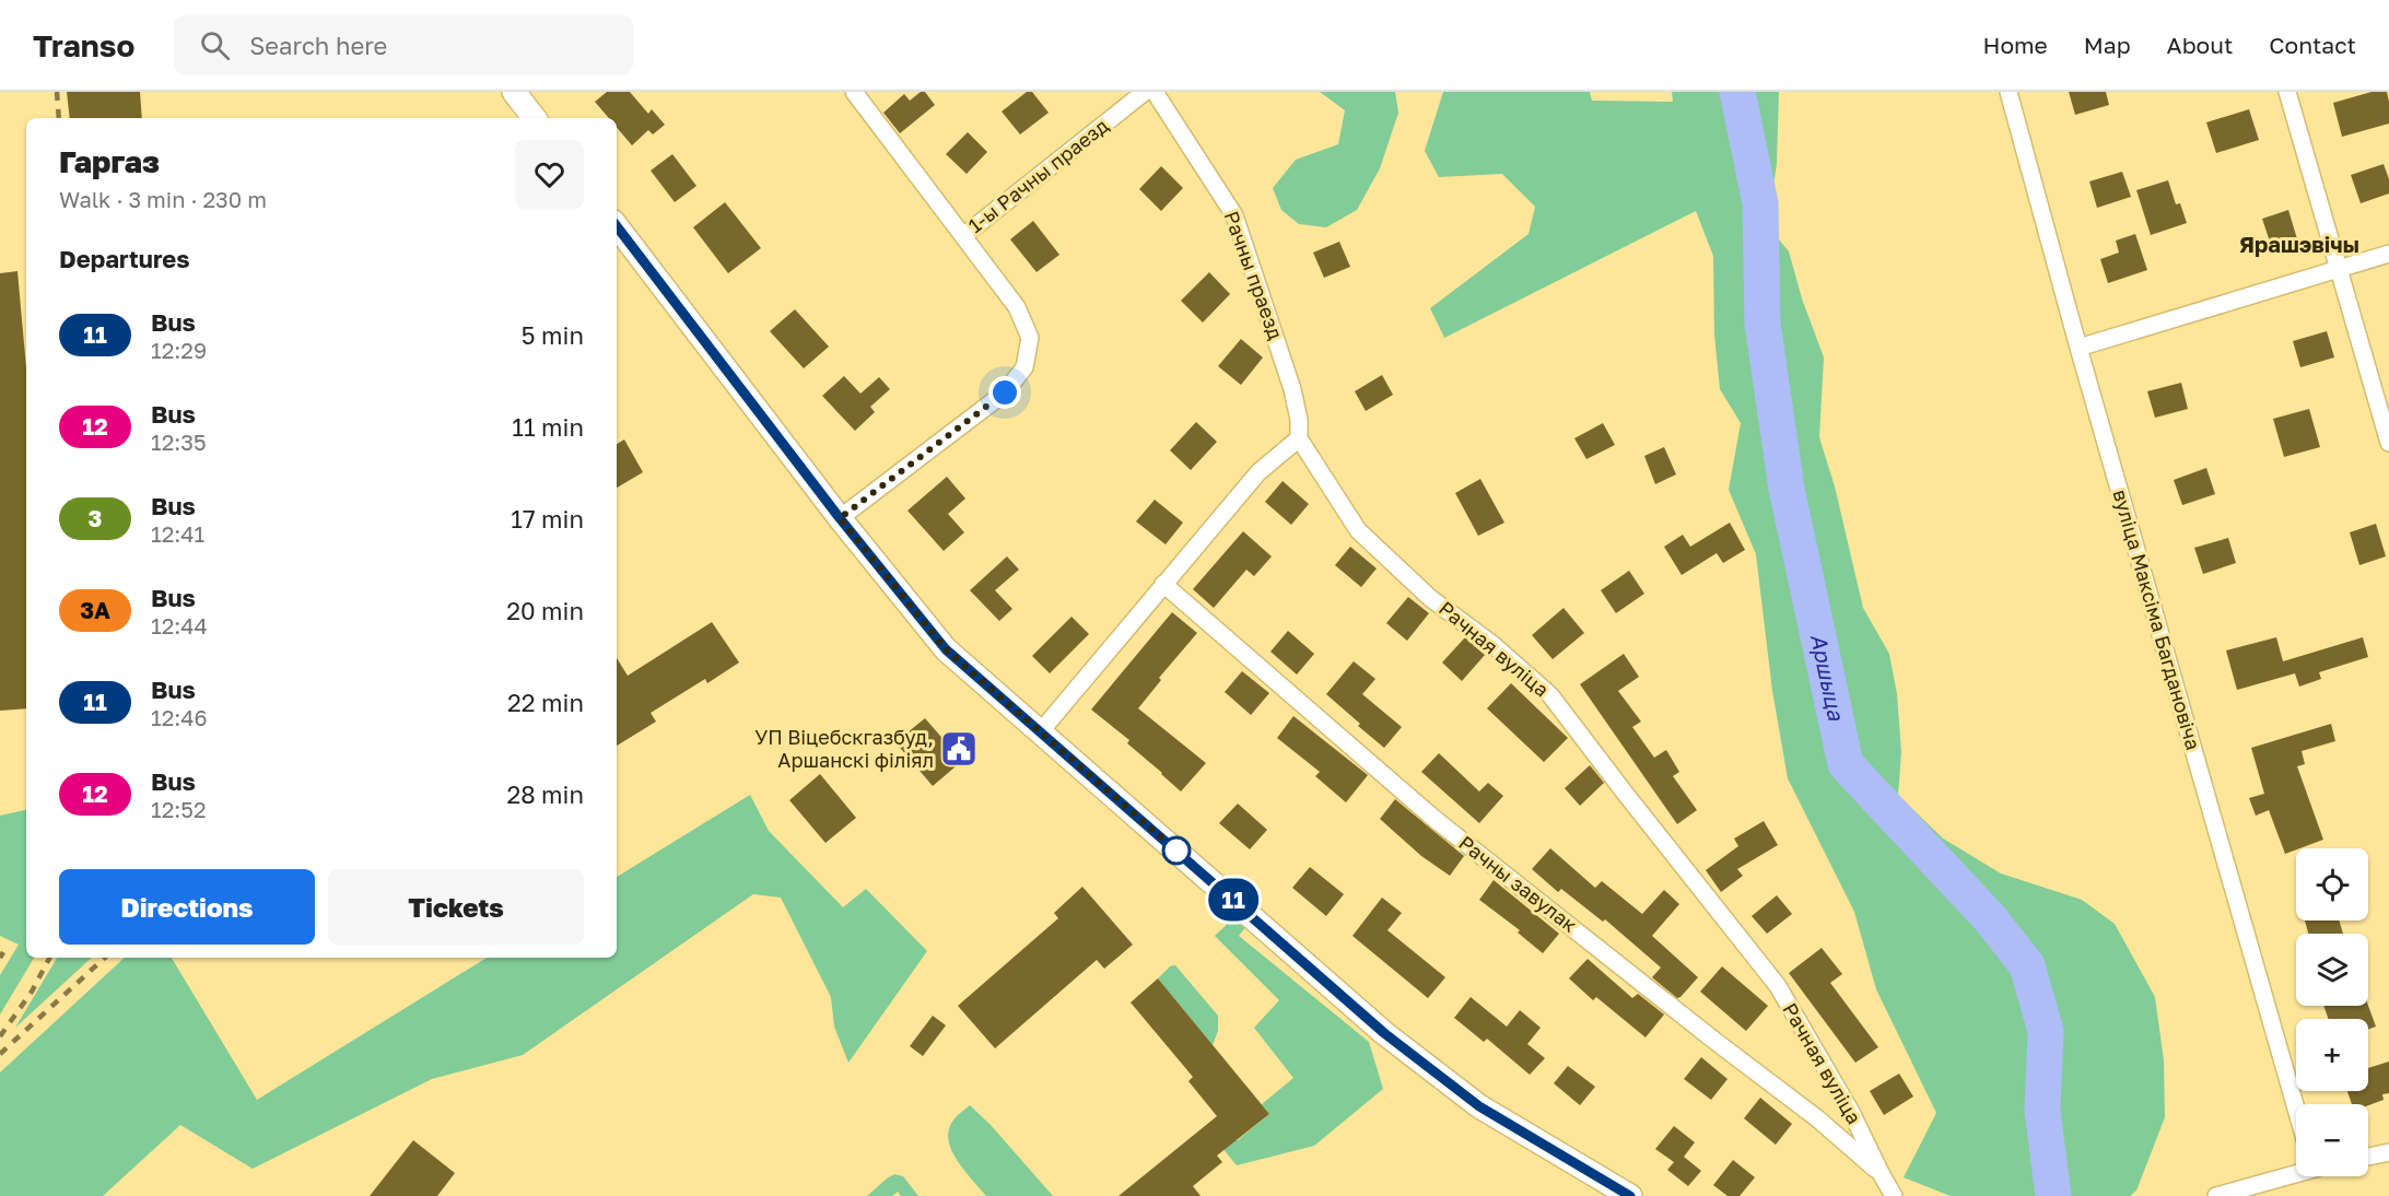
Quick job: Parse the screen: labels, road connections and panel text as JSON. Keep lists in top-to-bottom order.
{
  "streets": {
    "street": [
      "1-ы Рачны праезд",
      "Рачны праезд",
      "вуліца Максіма Багдановіча",
      "Рачная вуліца",
      "Рачны завулак"
    ]
  },
  "crossings": [
    ["Рачны праезд", "Рачная вуліца"],
    ["Рачная вуліца", "Рачны завулак"]
  ],
  "districts": ["Ярашэвічы"],
  "water": ["Аршыца"],
  "places": {
    "public building": ["УП Віцебскгазбуд, Аршанскі філіял"]
  },
  "lines": ["bus line 11"],
  "page": {
    "header": "Transo",
    "search": "Search here",
    "nav": [
      "Home",
      "Map",
      "About",
      "Contact"
    ],
    "on_map": "11",
    "heading": [
      ["Гаргаз", "Walk · 3 min · 230 m"],
      "Departures"
    ],
    "list": [
      {
        "mark": "11",
        "name": "Bus",
        "note": "12:29",
        "value": "5 min"
      },
      {
        "mark": "12",
        "name": "Bus",
        "note": "12:35",
        "value": "11 min"
      },
      {
        "mark": "3",
        "name": "Bus",
        "note": "12:41",
        "value": "17 min"
      },
      {
        "mark": "3А",
        "name": "Bus",
        "note": "12:44",
        "value": "20 min"
      },
      {
        "mark": "11",
        "name": "Bus",
        "note": "12:46",
        "value": "22 min"
      },
      {
        "mark": "12",
        "name": "Bus",
        "note": "12:52",
        "value": "28 min"
      }
    ],
    "map_buttons": ["+", "−"],
    "buttons": ["Directions", "Tickets"]
  }
}
